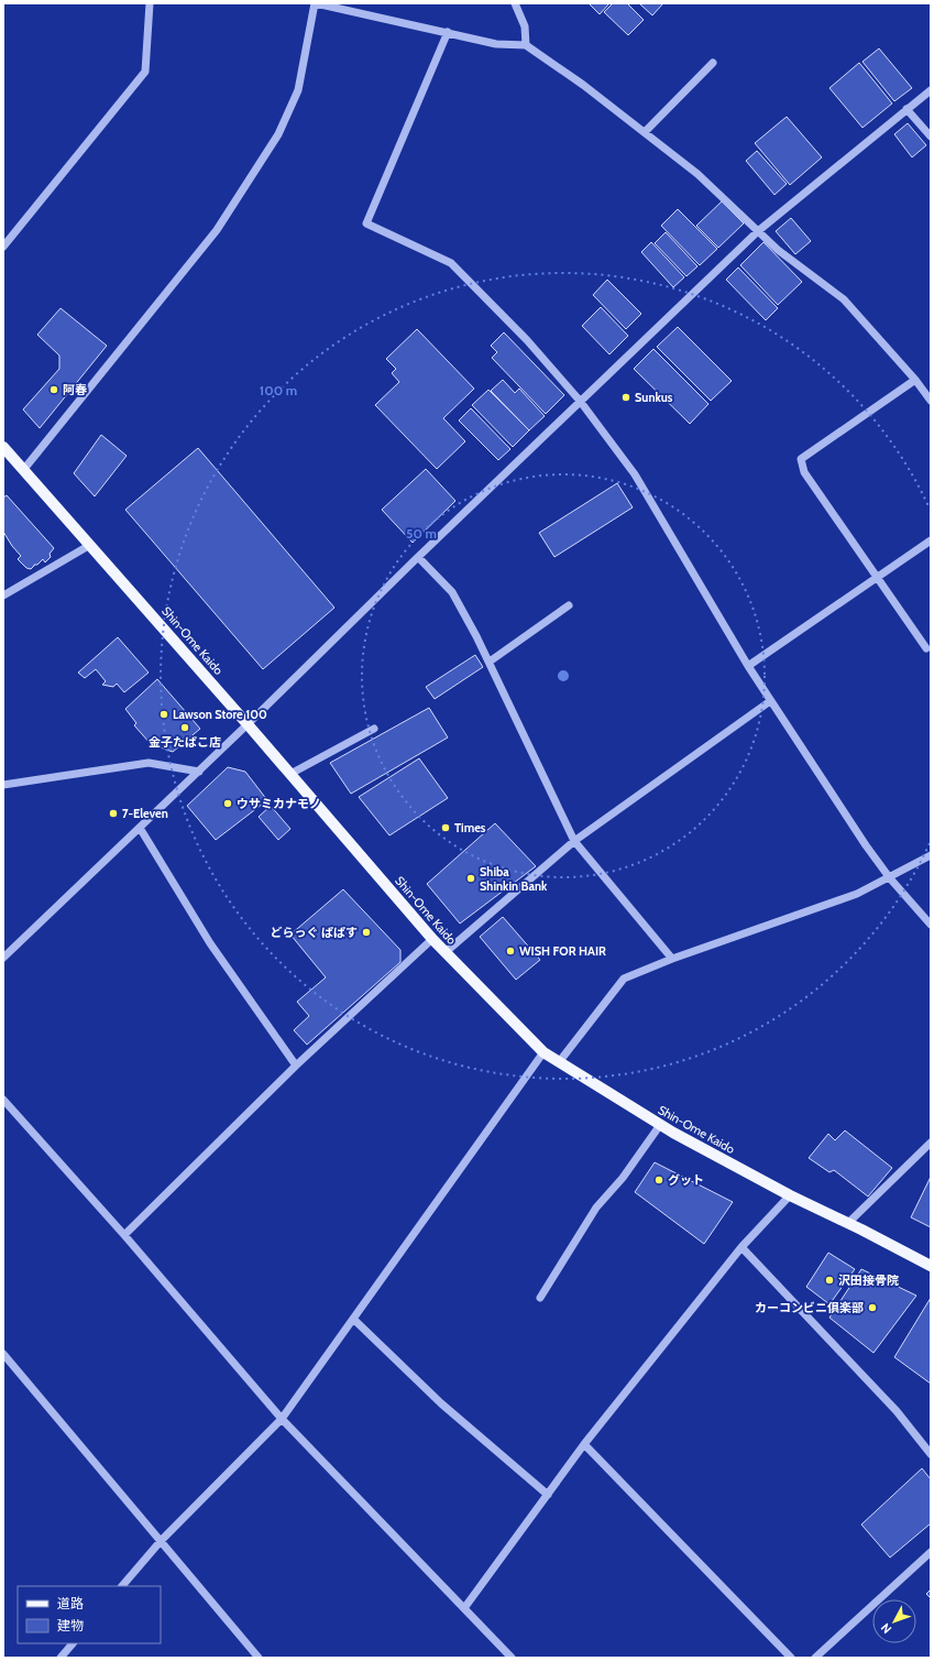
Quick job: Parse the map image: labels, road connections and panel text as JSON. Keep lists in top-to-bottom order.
{
  "streets": {
    "main road": ["Shin-Ome Kaido"]
  },
  "places": [
    "阿春",
    "Sunkus",
    "Lawson Store 100",
    "金子たばこ店",
    "ウサミカナモノ",
    "7-Eleven",
    "Times",
    "Shiba Shinkin Bank",
    "どらっぐ ぱぱす",
    "WISH FOR HAIR",
    "グット",
    "沢田接骨院",
    "カーコンビニ俱楽部"
  ],
  "legend": ["道路", "建物"],
  "north": "bottom left",
  "rings": ["100 m", "50 m"]
}
